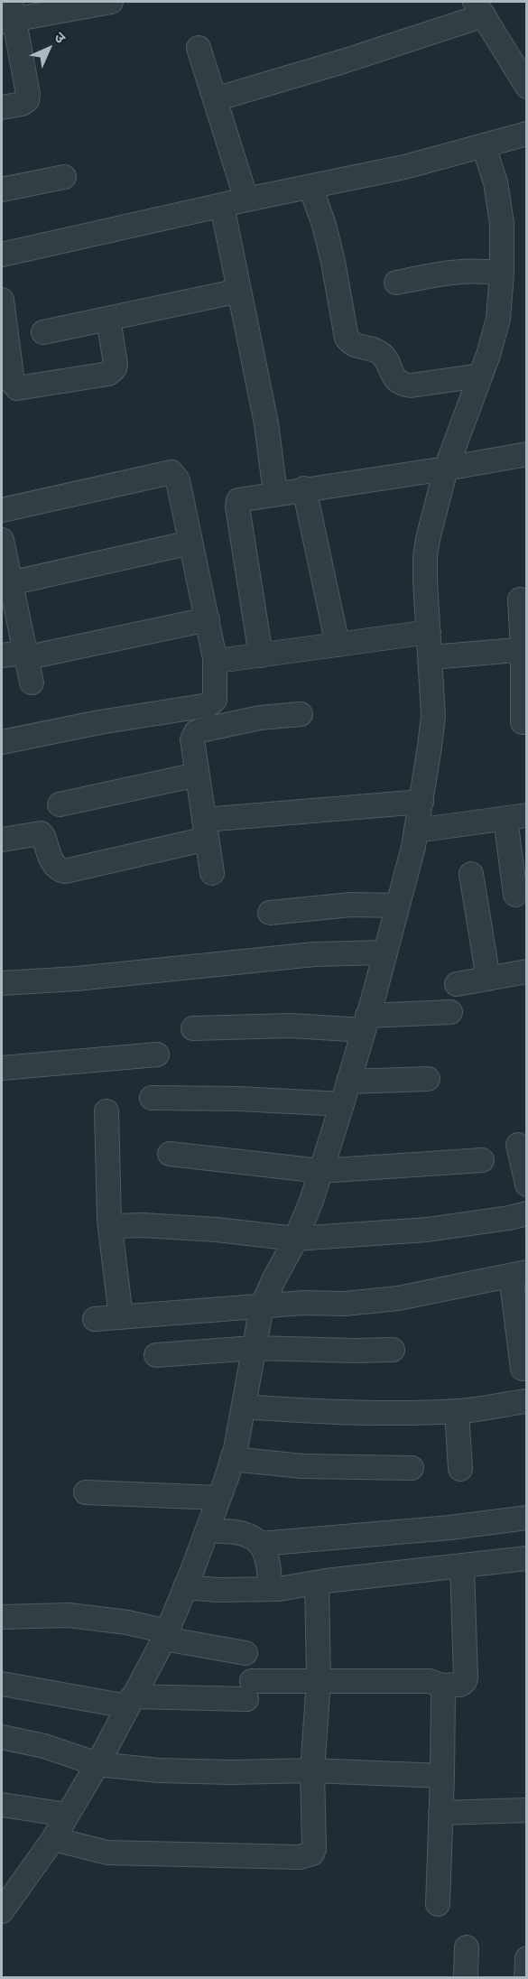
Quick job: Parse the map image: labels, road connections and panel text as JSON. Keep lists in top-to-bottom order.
{
  "north": "top right"
}
